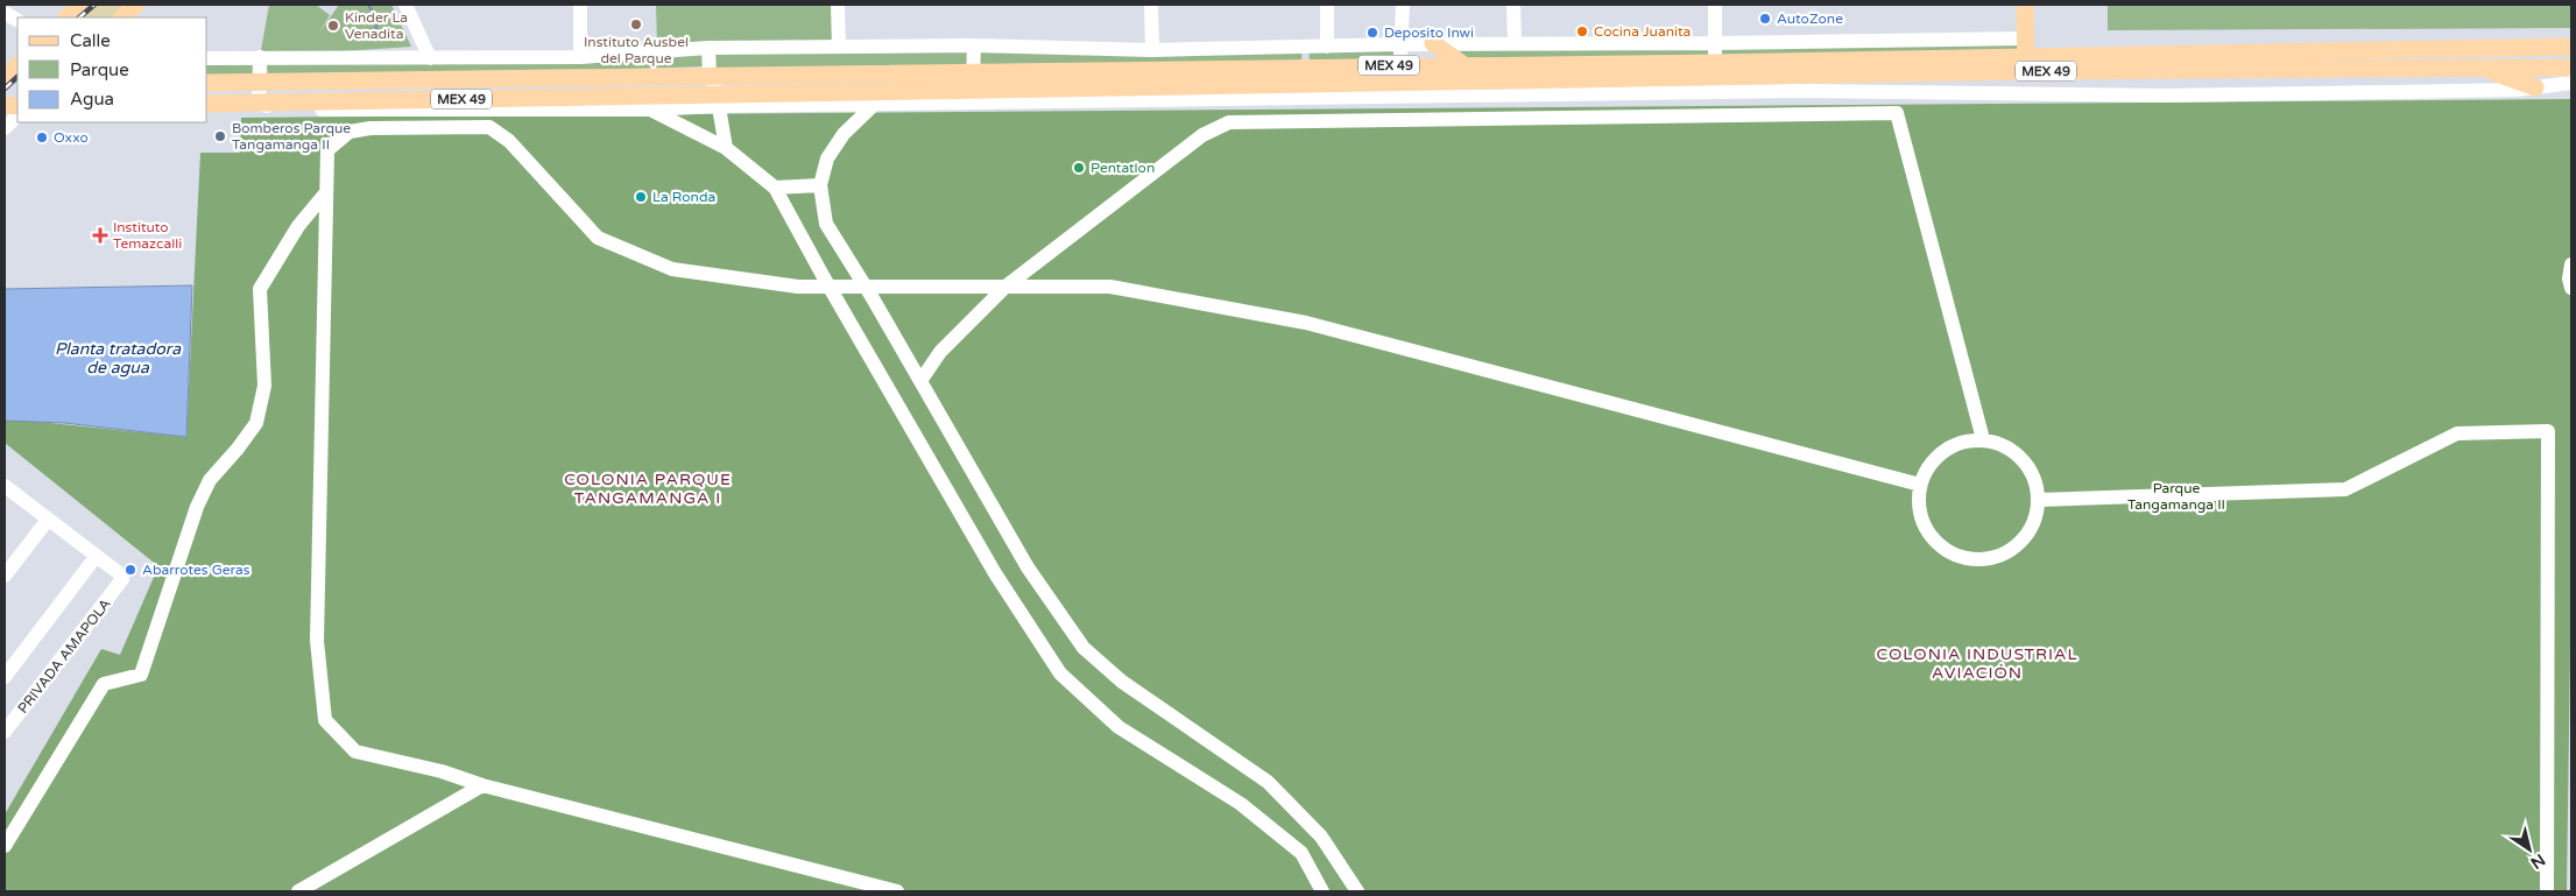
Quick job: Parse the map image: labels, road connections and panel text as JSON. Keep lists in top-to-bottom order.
{
  "streets": {
    "main road": ["MEX 49"],
    "street": ["PRIVADA AMAPOLA"]
  },
  "districts": ["COLONIA PARQUE TANGAMANGA I", "COLONIA INDUSTRIAL AVIACIÓN"],
  "water": ["Planta tratadora de agua"],
  "parks": ["Parque Tangamanga II"],
  "places": {
    "other": [
      "AutoZone",
      "Instituto Ausbel del Parque",
      "Kinder La Venadita",
      "Cocina Juanita",
      "Deposito Inwi",
      "Bomberos Parque Tangamanga II",
      "Oxxo",
      "Pentatlon",
      "La Ronda",
      "Abarrotes Geras"
    ],
    "health": ["Instituto Temazcalli"]
  },
  "legend": ["Calle", "Parque", "Agua"],
  "north": "bottom right"
}
